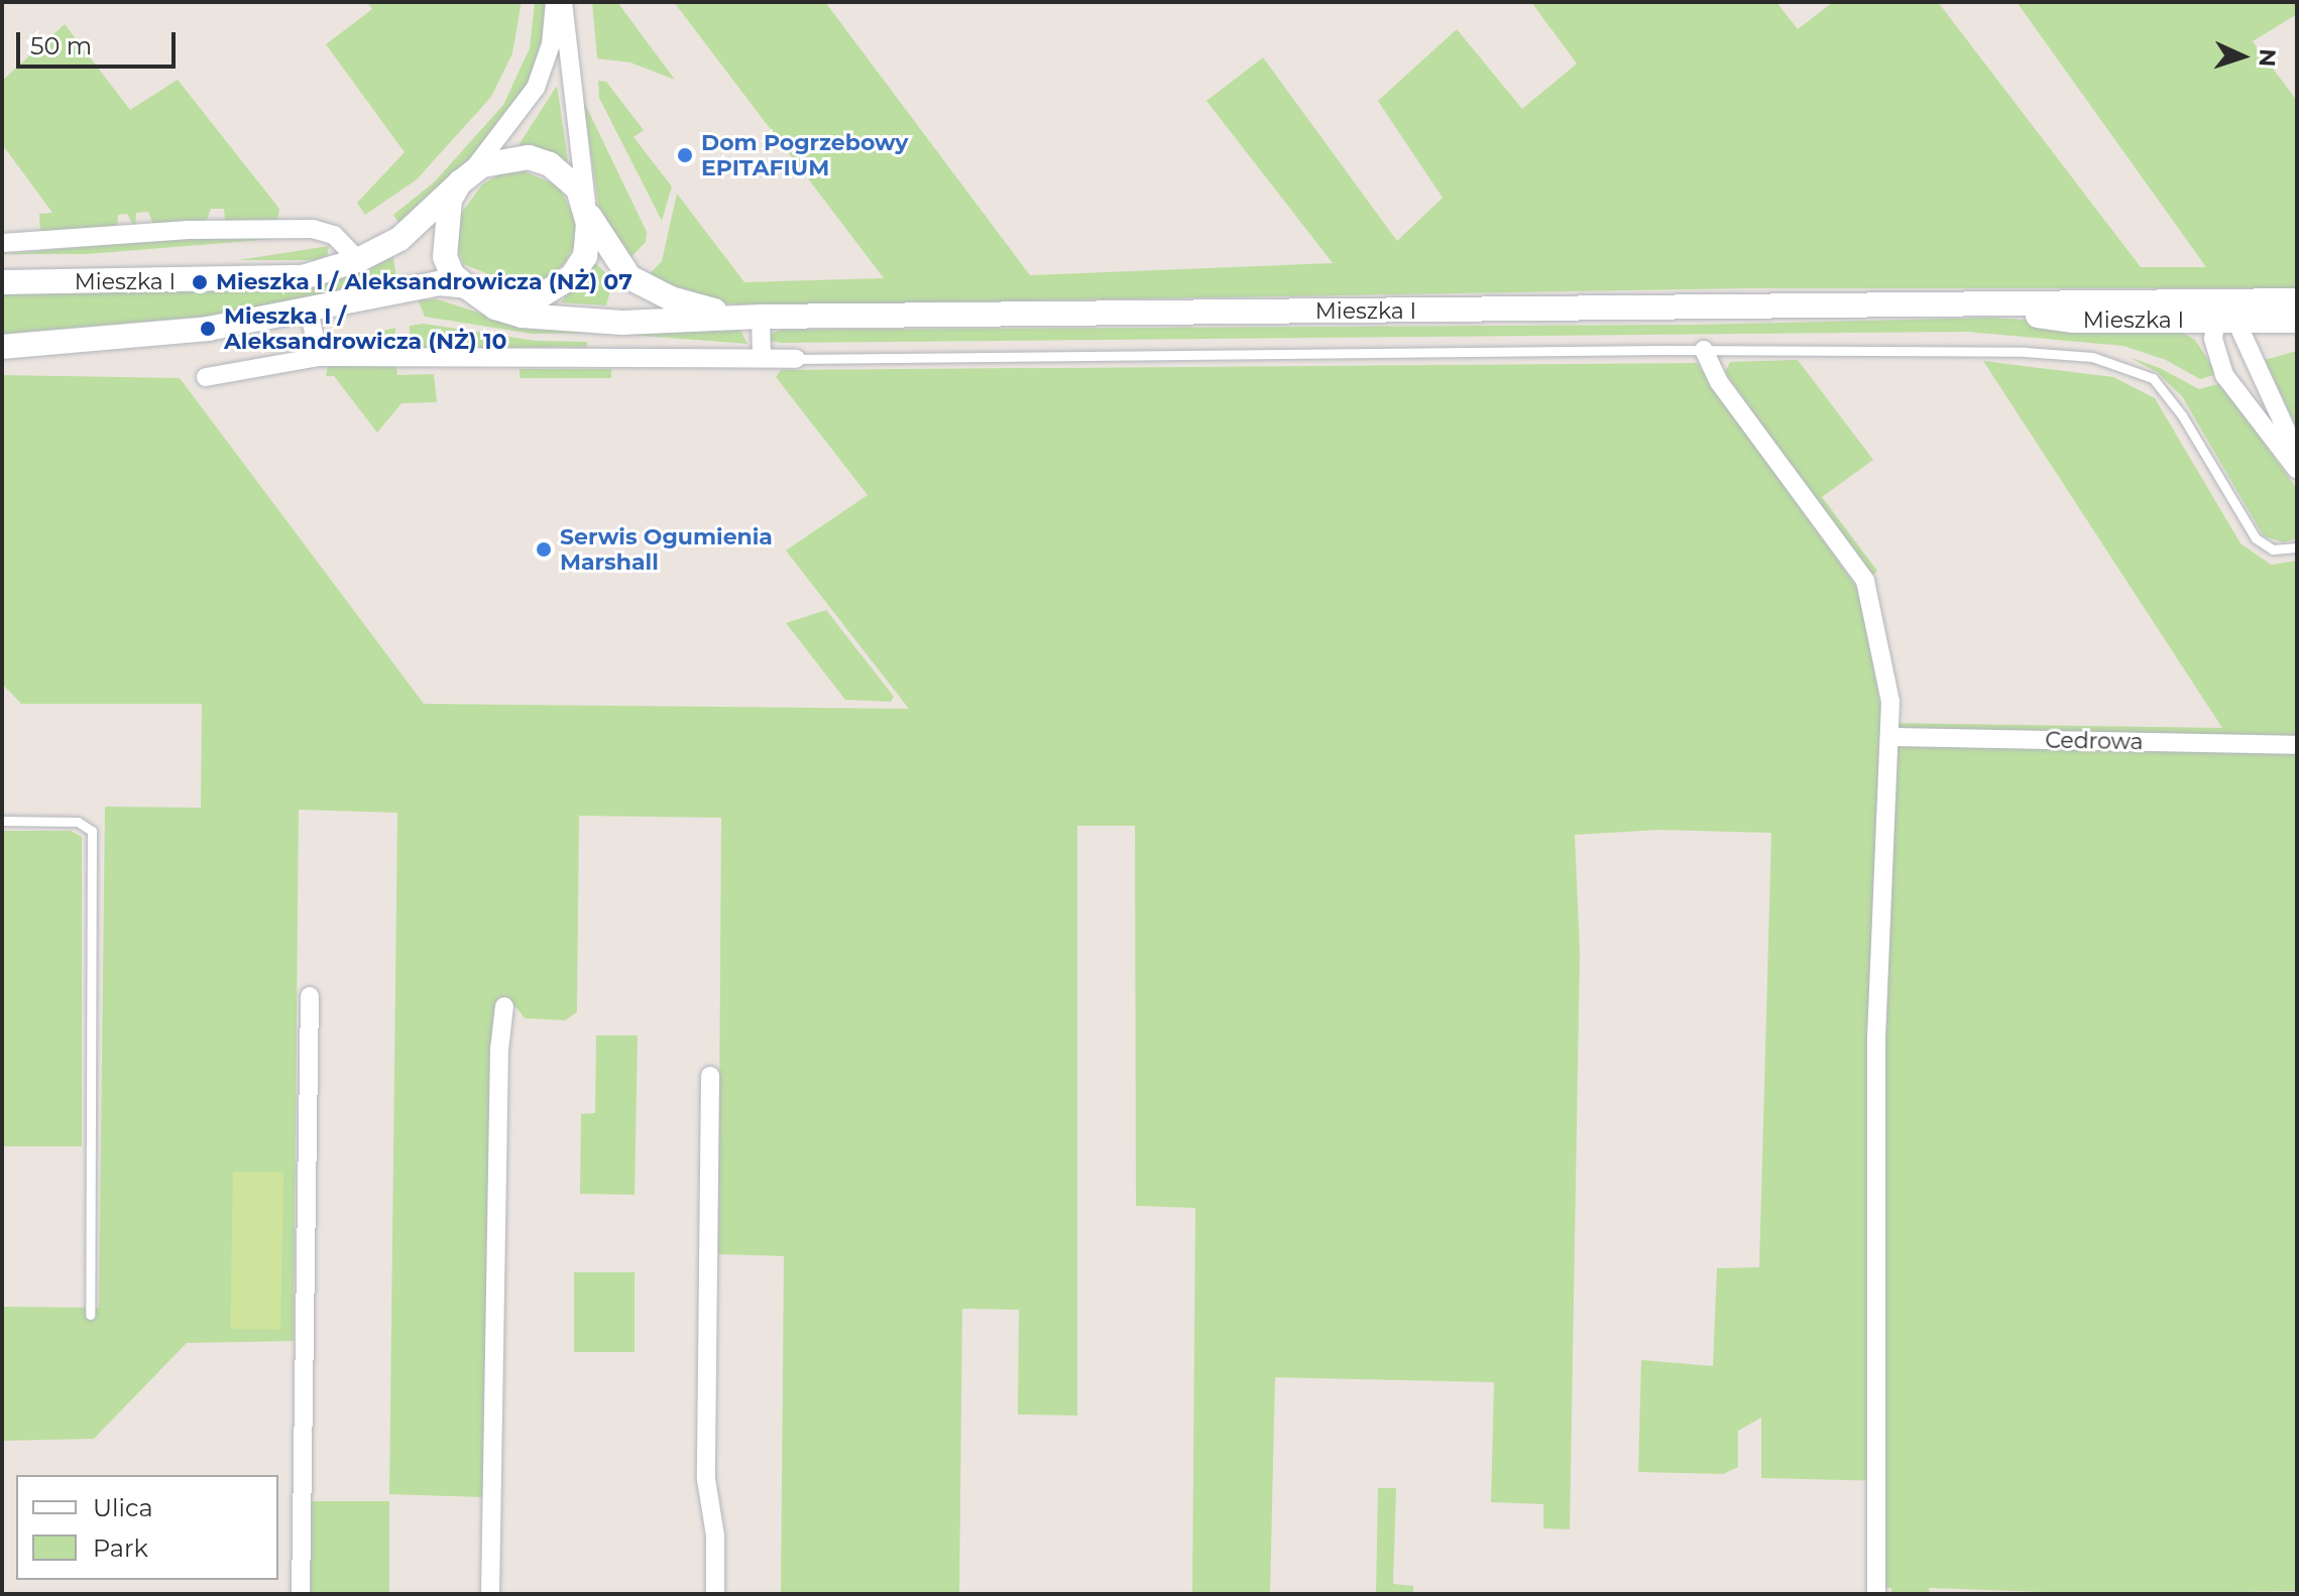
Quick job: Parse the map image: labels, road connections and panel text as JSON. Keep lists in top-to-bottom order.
{
  "streets": {
    "street": ["Mieszka I", "Cedrowa"]
  },
  "places": [
    "Dom Pogrzebowy EPITAFIUM",
    "Mieszka I / Aleksandrowicza (NŻ) 07",
    "Mieszka I / Aleksandrowicza (NŻ) 10",
    "Serwis Ogumienia Marshall"
  ],
  "legend": ["Ulica", "Park"],
  "scale_bar": "50 m",
  "north": "right"
}
